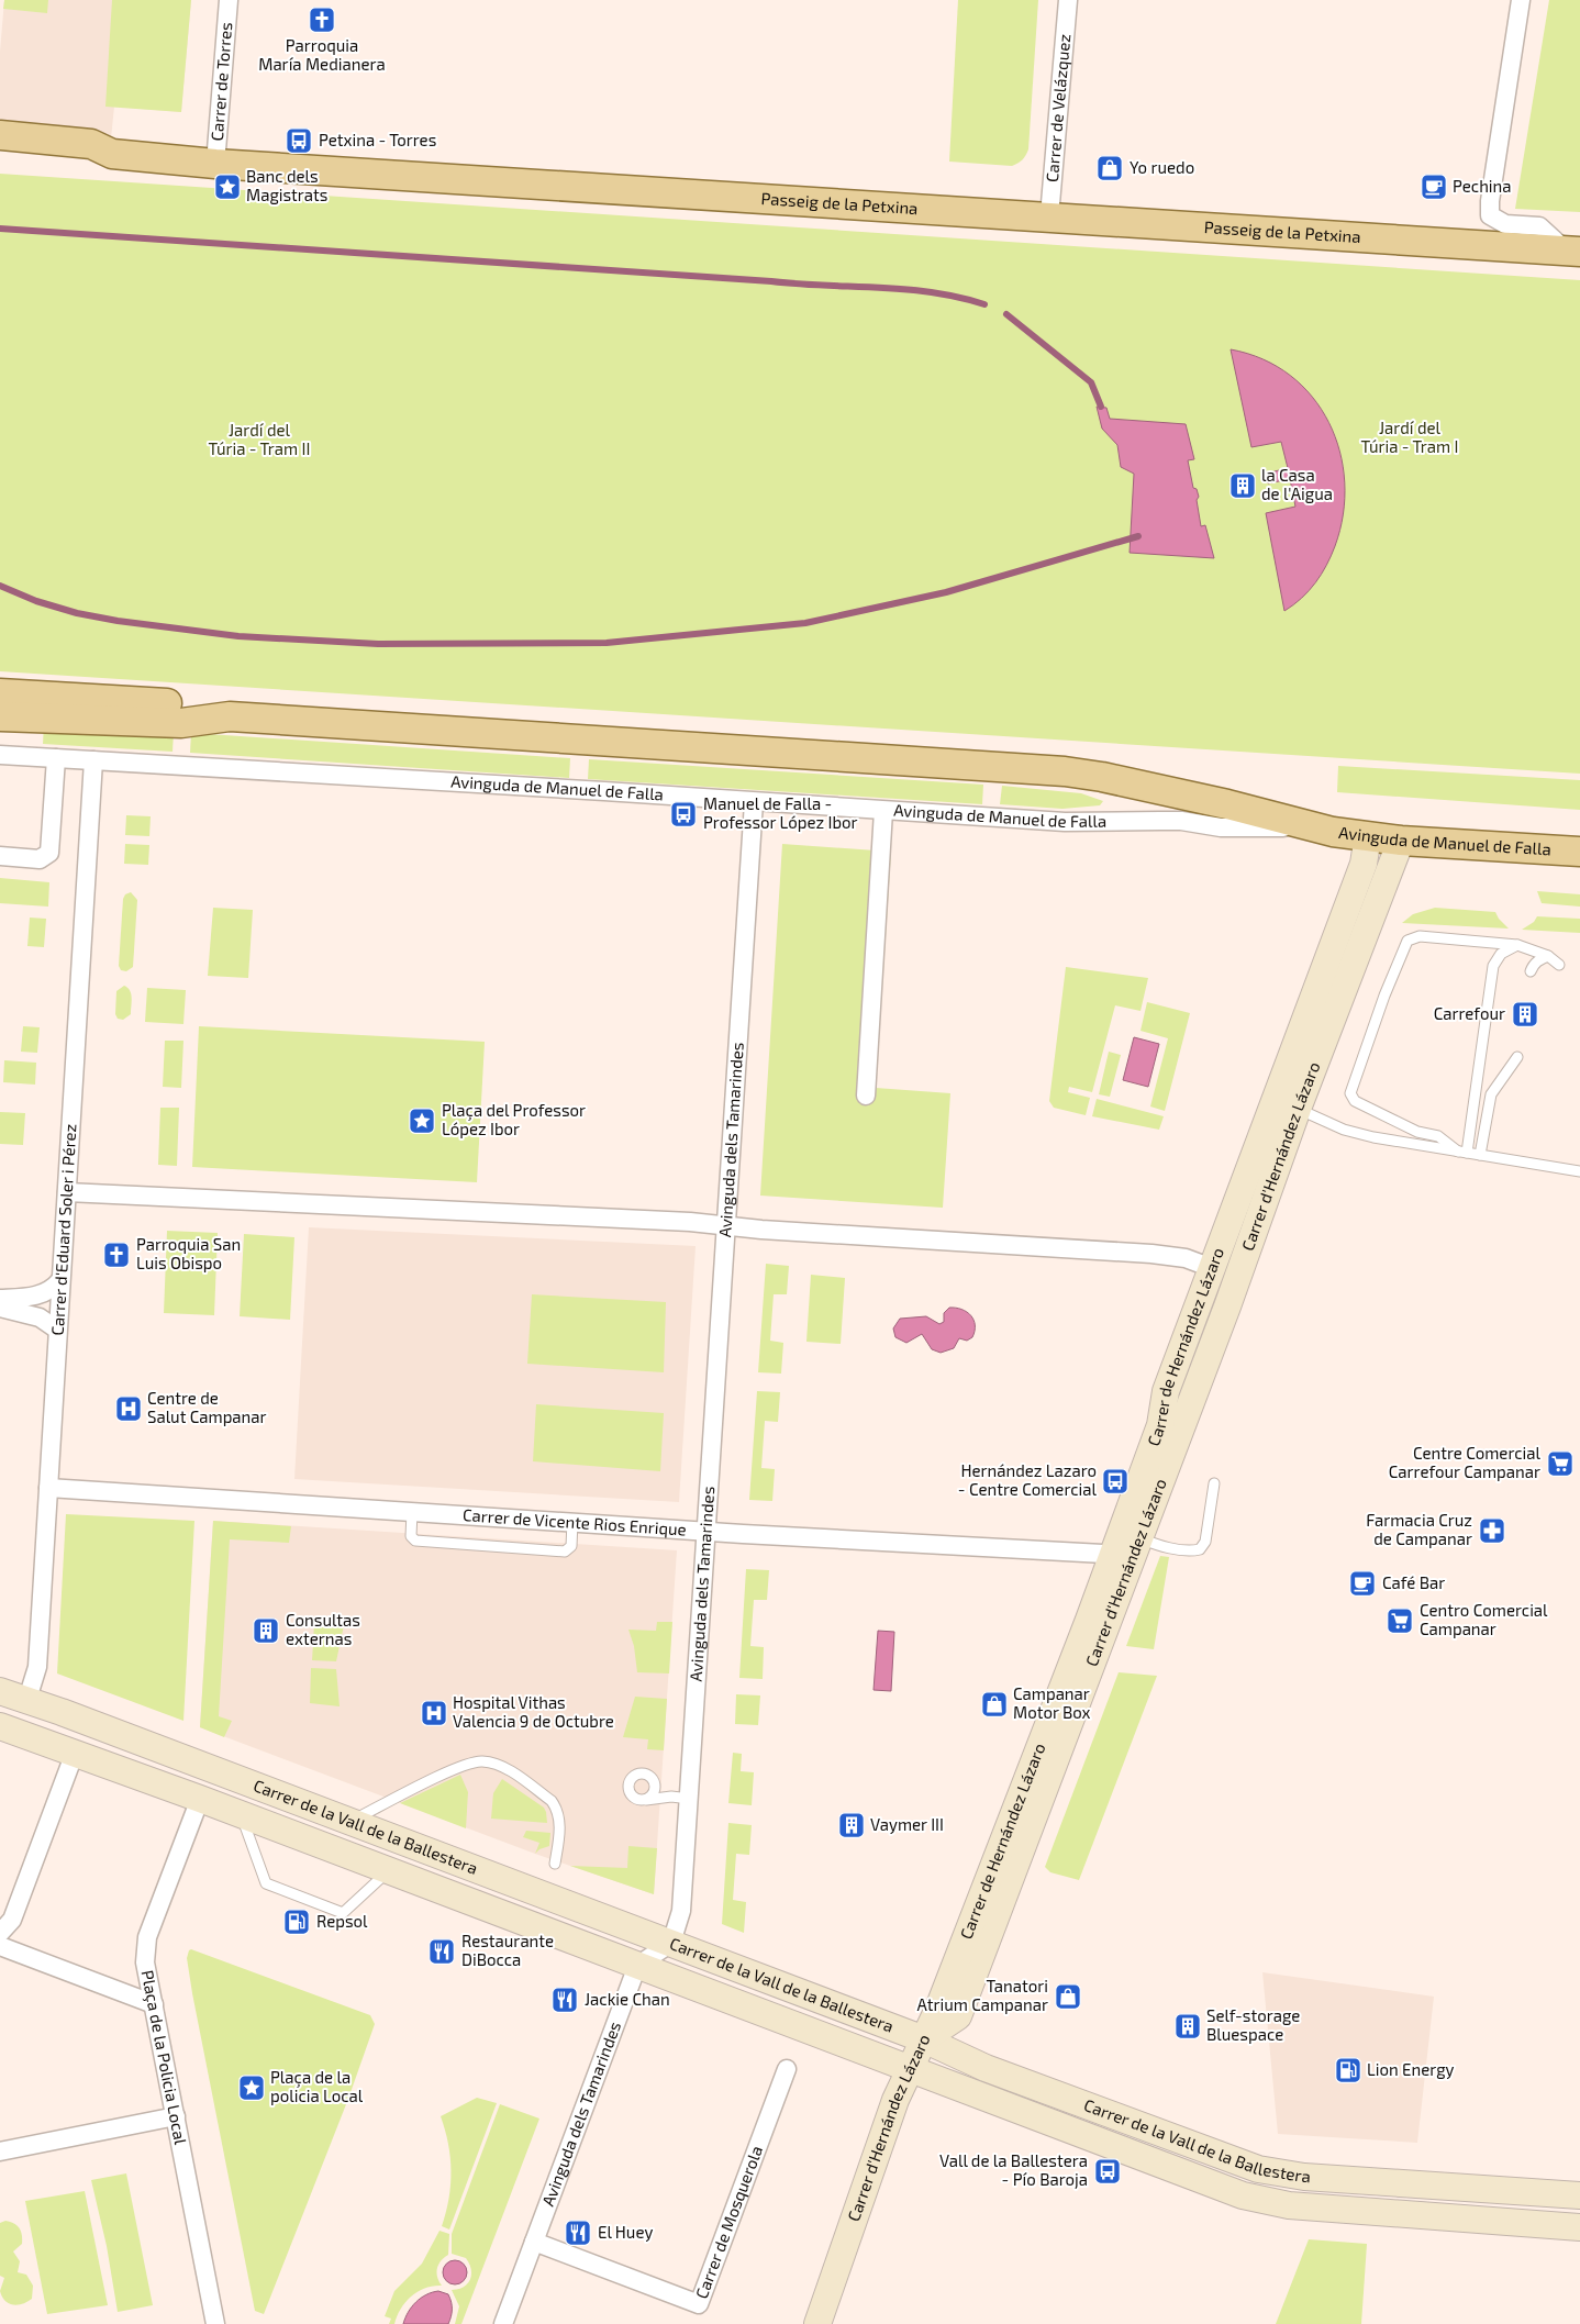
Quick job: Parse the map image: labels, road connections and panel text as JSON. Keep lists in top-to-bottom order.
{
  "streets": {
    "main road": ["Passeig de la Petxina", "Avinguda de Manuel de Falla"],
    "street": [
      "Carrer de Torres",
      "Carrer de Velázquez",
      "Avinguda dels Tamarindes",
      "Carrer d'Hernández Lázaro",
      "Carrer d'Eduard Soler i Pérez",
      "Carrer de Hernández Lázaro",
      "Carrer de Vicente Rios Enrique",
      "Carrer de la Vall de la Ballestera",
      "Plaça de la Policia Local",
      "Carrer de Mosquerola"
    ]
  },
  "crossings": [
    ["Carrer de Torres", "Passeig de la Petxina"],
    ["Carrer de Velázquez", "Passeig de la Petxina"],
    ["Avinguda de Manuel de Falla", "Avinguda dels Tamarindes"],
    ["Avinguda de Manuel de Falla", "Carrer d'Hernández Lázaro"],
    ["Avinguda de Manuel de Falla", "Carrer d'Eduard Soler i Pérez"],
    ["Avinguda de Manuel de Falla", "Carrer de Hernández Lázaro"],
    ["Avinguda dels Tamarindes", "Carrer de Vicente Rios Enrique"],
    ["Avinguda dels Tamarindes", "Carrer de la Vall de la Ballestera"],
    ["Avinguda dels Tamarindes", "Carrer de Mosquerola"],
    ["Carrer d'Hernández Lázaro", "Carrer de Hernández Lázaro"],
    ["Carrer d'Hernández Lázaro", "Carrer de Vicente Rios Enrique"],
    ["Carrer d'Hernández Lázaro", "Carrer de la Vall de la Ballestera"],
    ["Carrer d'Eduard Soler i Pérez", "Carrer de Vicente Rios Enrique"],
    ["Carrer d'Eduard Soler i Pérez", "Carrer de la Vall de la Ballestera"],
    ["Carrer de Hernández Lázaro", "Carrer de Vicente Rios Enrique"],
    ["Carrer de la Vall de la Ballestera", "Plaça de la Policia Local"]
  ],
  "parks": ["Jardí del Túria - Tram I", "Jardí del Túria - Tram II"],
  "places": {
    "church": ["Parroquia María Medianera", "Parroquia San Luis Obispo"],
    "bus stop": [
      "Petxina - Torres",
      "Manuel de Falla - Professor López Ibor",
      "Hernández Lazaro - Centre Comercial",
      "Vall de la Ballestera - Pío Baroja"
    ],
    "shop": ["Yo ruedo", "Campanar Motor Box", "Tanatori Atrium Campanar"],
    "place": ["Banc dels Magistrats", "Plaça del Professor López Ibor", "Plaça de la policia Local"],
    "cafe": ["Pechina", "Café Bar"],
    "building": [
      "la Casa de l'Aigua",
      "Carrefour",
      "Consultas externas",
      "Vaymer III",
      "Self-storage Bluespace"
    ],
    "hospital": ["Centre de Salut Campanar", "Hospital Vithas Valencia 9 de Octubre"],
    "supermarket": ["Centre Comercial Carrefour Campanar", "Centro Comercial Campanar"],
    "pharmacy": ["Farmacia Cruz de Campanar"],
    "fuel station": ["Repsol", "Lion Energy"],
    "restaurant": ["Restaurante DiBocca", "Jackie Chan", "El Huey"]
  }
}
